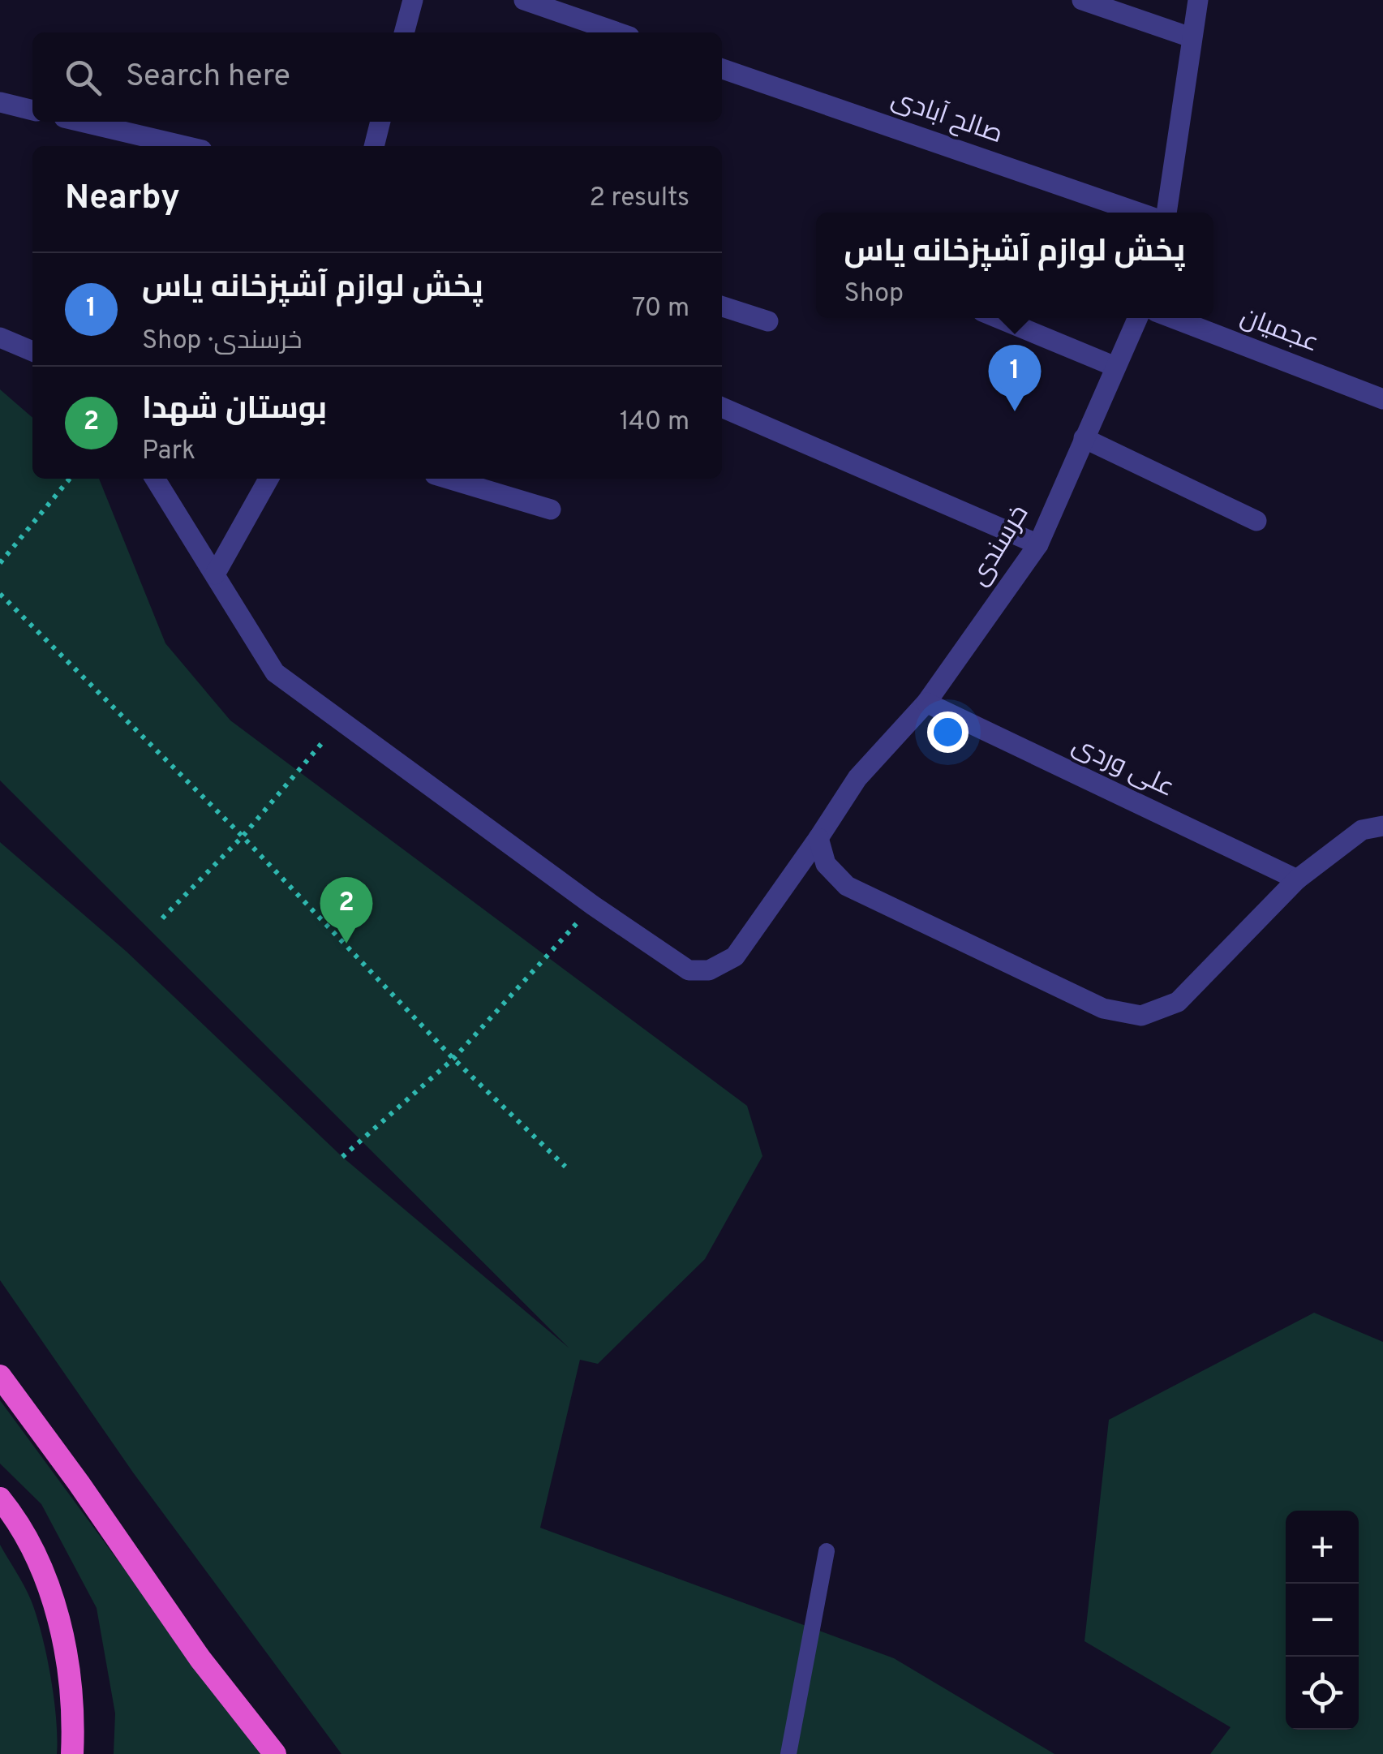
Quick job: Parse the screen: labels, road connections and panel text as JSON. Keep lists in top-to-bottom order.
{
  "streets": {
    "street": [
      "صالح آبادی",
      "عجمیان",
      "خرسندی",
      "علی وردی"
    ]
  },
  "crossings": [
    ["خرسندی", "علی وردی"]
  ],
  "page": {
    "search": "Search here",
    "heading": ["Nearby", "2 results"],
    "popup": ["پخش لوازم آشپزخانه یاس", "Shop"],
    "list": [
      {
        "mark": "1",
        "name": "پخش لوازم آشپزخانه یاس",
        "note": "Shop · خرسندی",
        "value": "70 m"
      },
      {
        "mark": "2",
        "name": "بوستان شهدا",
        "note": "Park",
        "value": "140 m"
      }
    ],
    "pins": ["1", "2"],
    "map_buttons": ["+", "−"]
  }
}
